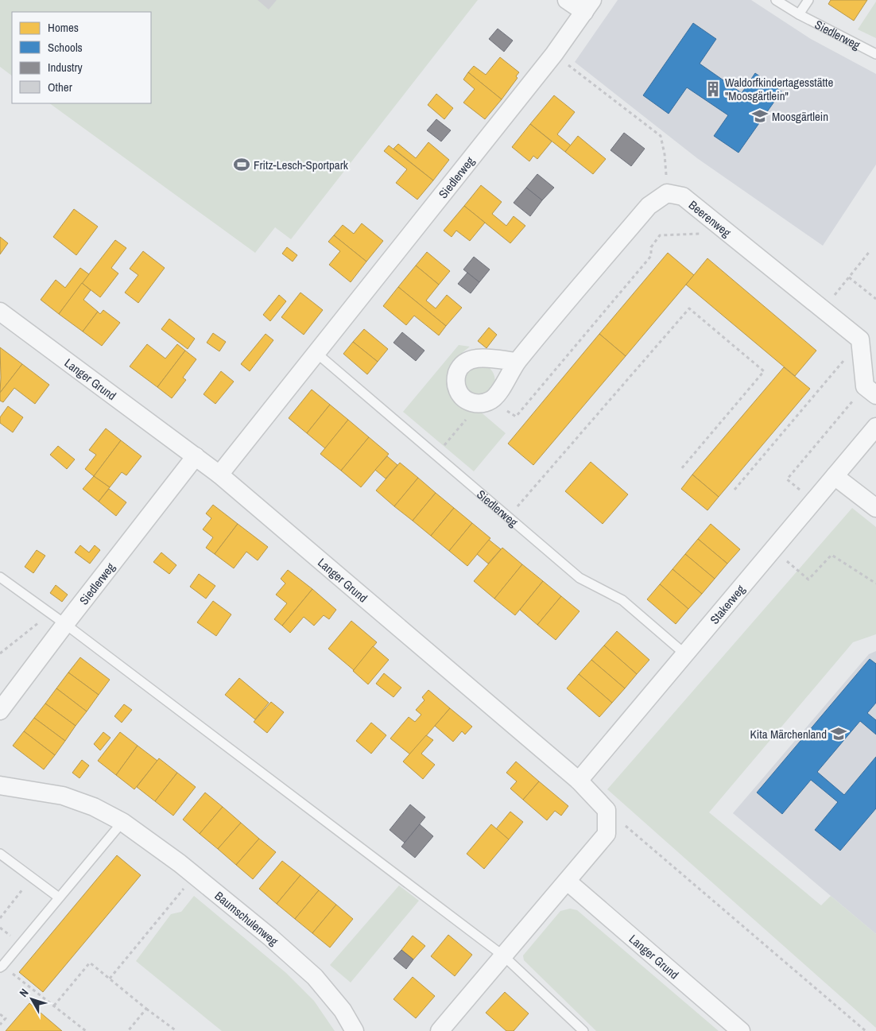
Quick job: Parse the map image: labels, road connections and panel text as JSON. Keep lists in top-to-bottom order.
{
  "streets": {
    "street": [
      "Siedlerweg",
      "Beerenweg",
      "Langer Grund",
      "Stakerweg",
      "Baumschulenweg"
    ]
  },
  "crossings": [
    ["Siedlerweg", "Langer Grund"],
    ["Siedlerweg", "Stakerweg"],
    ["Langer Grund", "Stakerweg"]
  ],
  "places": {
    "building": ["Waldorfkindertagesstätte \"Moosgärtlein\""],
    "school or university": ["Moosgärtlein", "Kita Märchenland"],
    "sports": ["Fritz-Lesch-Sportpark"]
  },
  "legend": [
    "Homes",
    "Schools",
    "Industry",
    "Other"
  ],
  "north": "top left"
}
